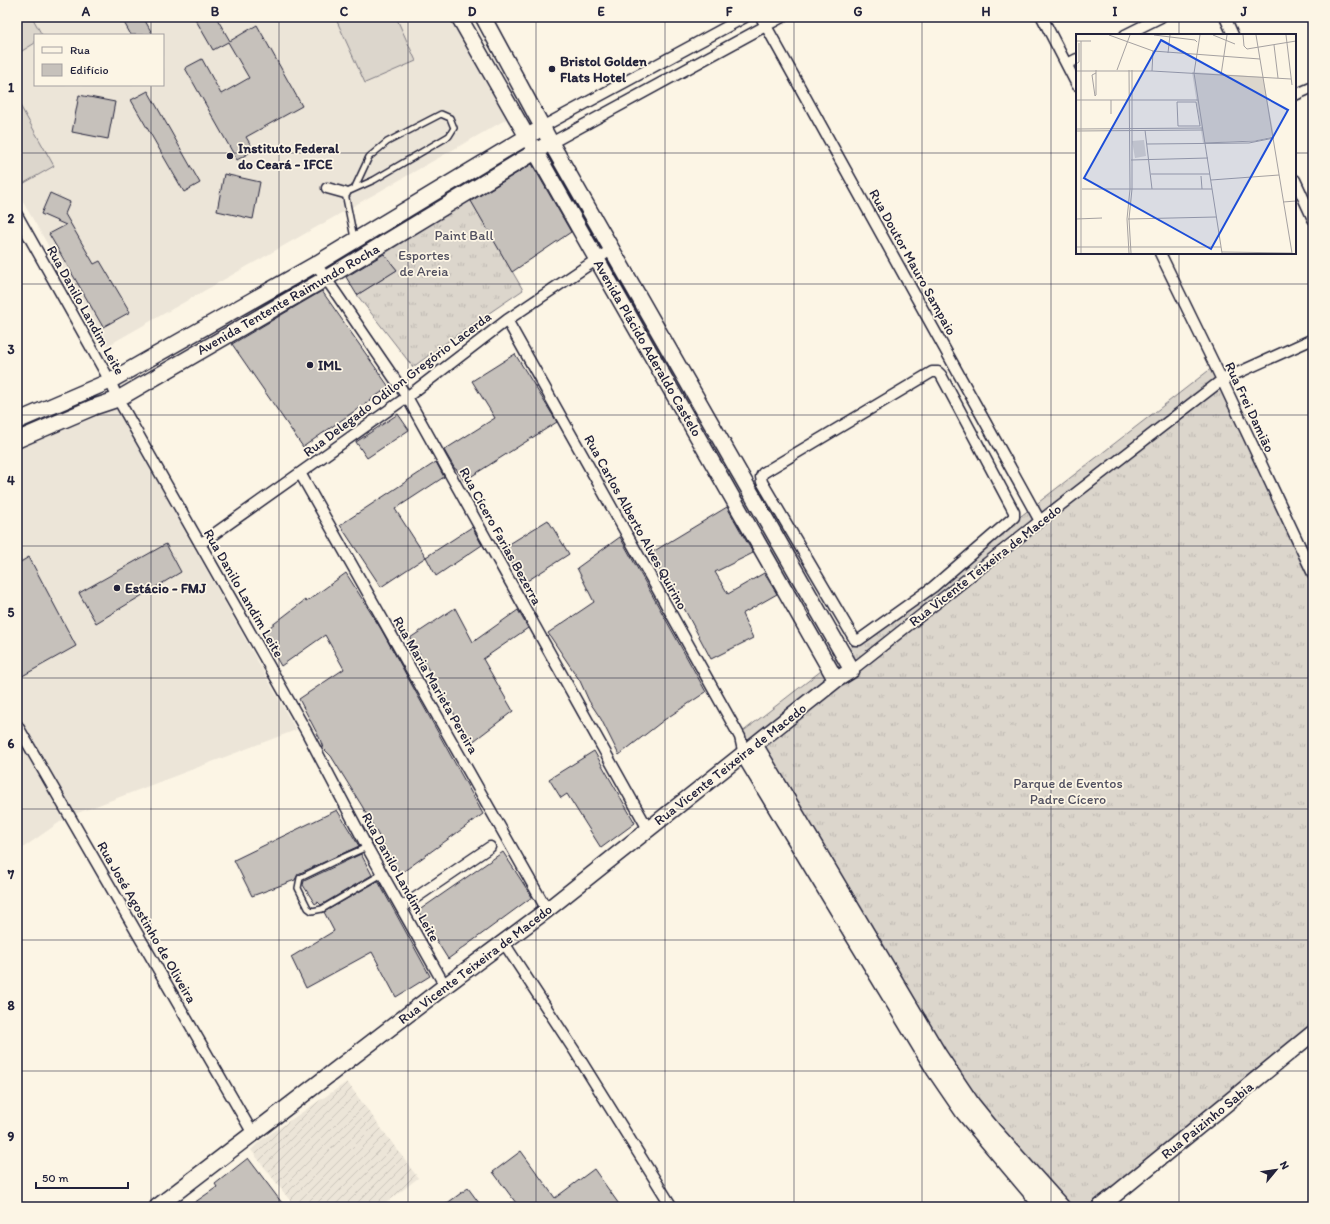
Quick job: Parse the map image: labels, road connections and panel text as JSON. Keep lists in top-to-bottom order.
{
  "streets": {
    "street": [
      "Rua Doutor Mauro Sampaio",
      "Avenida Tentente Raimundo Rocha",
      "Rua Danilo Landim Leite",
      "Avenida Plácido Aderaldo Castelo",
      "Rua Delegado Odilon Gregório Lacerda",
      "Rua Frei Damião",
      "Rua Carlos Alberto Alves Quirino",
      "Rua Cícero Farias Bezerra",
      "Rua Vicente Teixeira de Macedo",
      "Rua Maria Marieta Pereira",
      "Rua José Agostinho de Oliveira",
      "Rua Paizinho Sabia"
    ]
  },
  "crossings": [
    ["Rua Doutor Mauro Sampaio", "Rua Vicente Teixeira de Macedo"],
    ["Avenida Tentente Raimundo Rocha", "Rua Danilo Landim Leite"],
    ["Avenida Tentente Raimundo Rocha", "Avenida Plácido Aderaldo Castelo"],
    ["Avenida Tentente Raimundo Rocha", "Rua Cícero Farias Bezerra"],
    ["Rua Danilo Landim Leite", "Rua Delegado Odilon Gregório Lacerda"],
    ["Rua Danilo Landim Leite", "Rua Vicente Teixeira de Macedo"],
    ["Avenida Plácido Aderaldo Castelo", "Rua Delegado Odilon Gregório Lacerda"],
    ["Avenida Plácido Aderaldo Castelo", "Rua Vicente Teixeira de Macedo"],
    ["Rua Delegado Odilon Gregório Lacerda", "Rua Carlos Alberto Alves Quirino"],
    ["Rua Delegado Odilon Gregório Lacerda", "Rua Cícero Farias Bezerra"],
    ["Rua Delegado Odilon Gregório Lacerda", "Rua Maria Marieta Pereira"],
    ["Rua Frei Damião", "Rua Vicente Teixeira de Macedo"],
    ["Rua Carlos Alberto Alves Quirino", "Rua Vicente Teixeira de Macedo"],
    ["Rua Cícero Farias Bezerra", "Rua Vicente Teixeira de Macedo"],
    ["Rua Vicente Teixeira de Macedo", "Rua Maria Marieta Pereira"],
    ["Rua Vicente Teixeira de Macedo", "Rua José Agostinho de Oliveira"]
  ],
  "parks": ["Paint Ball", "Esportes de Areia", "Parque de Eventos Padre Cícero"],
  "places": [
    "Bristol Golden Flats Hotel",
    "Instituto Federal do Ceará - IFCE",
    "IML",
    "Estácio - FMJ"
  ],
  "legend": ["Rua", "Edifício"],
  "scale_bar": "50 m",
  "north": "top right",
  "grid": {
    "columns": [
      "A",
      "B",
      "C",
      "D",
      "E",
      "F",
      "G",
      "H",
      "I",
      "J"
    ],
    "rows": [
      "1",
      "2",
      "3",
      "4",
      "5",
      "6",
      "7",
      "8",
      "9"
    ]
  }
}
